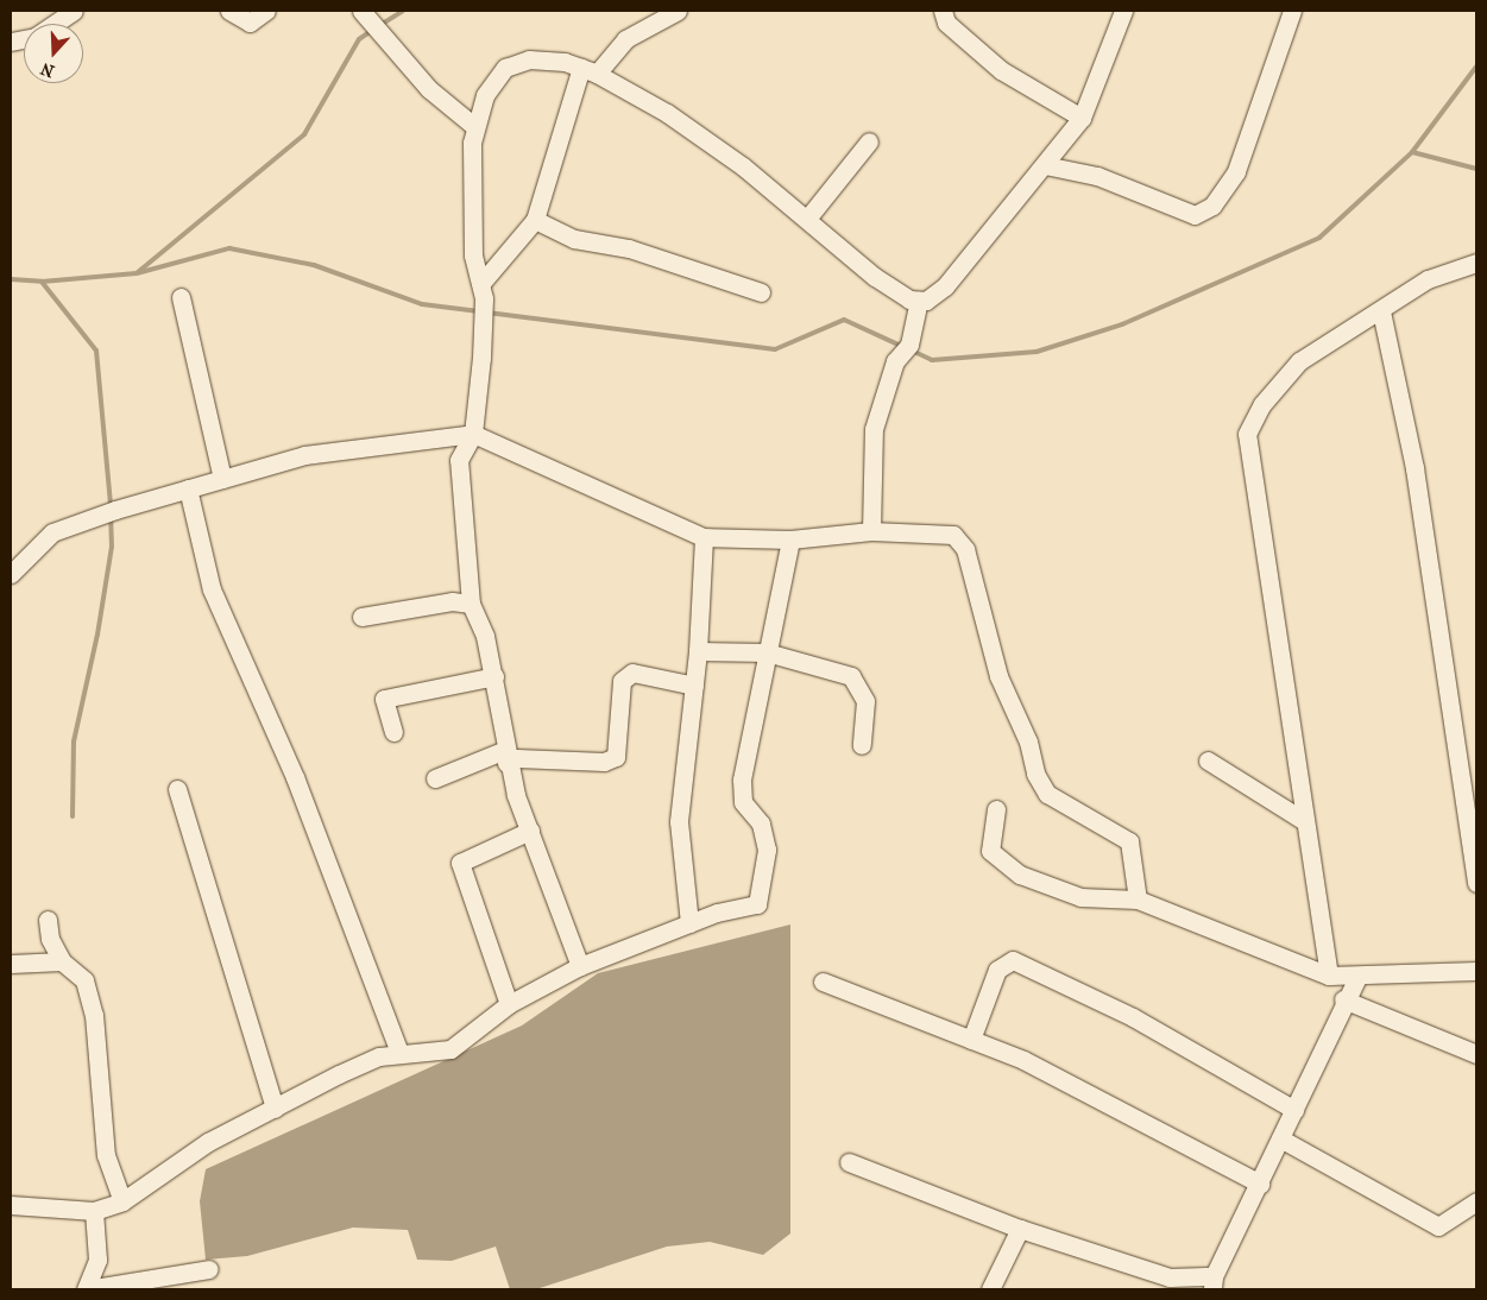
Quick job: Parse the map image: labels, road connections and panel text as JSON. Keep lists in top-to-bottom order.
{
  "north": "bottom"
}
